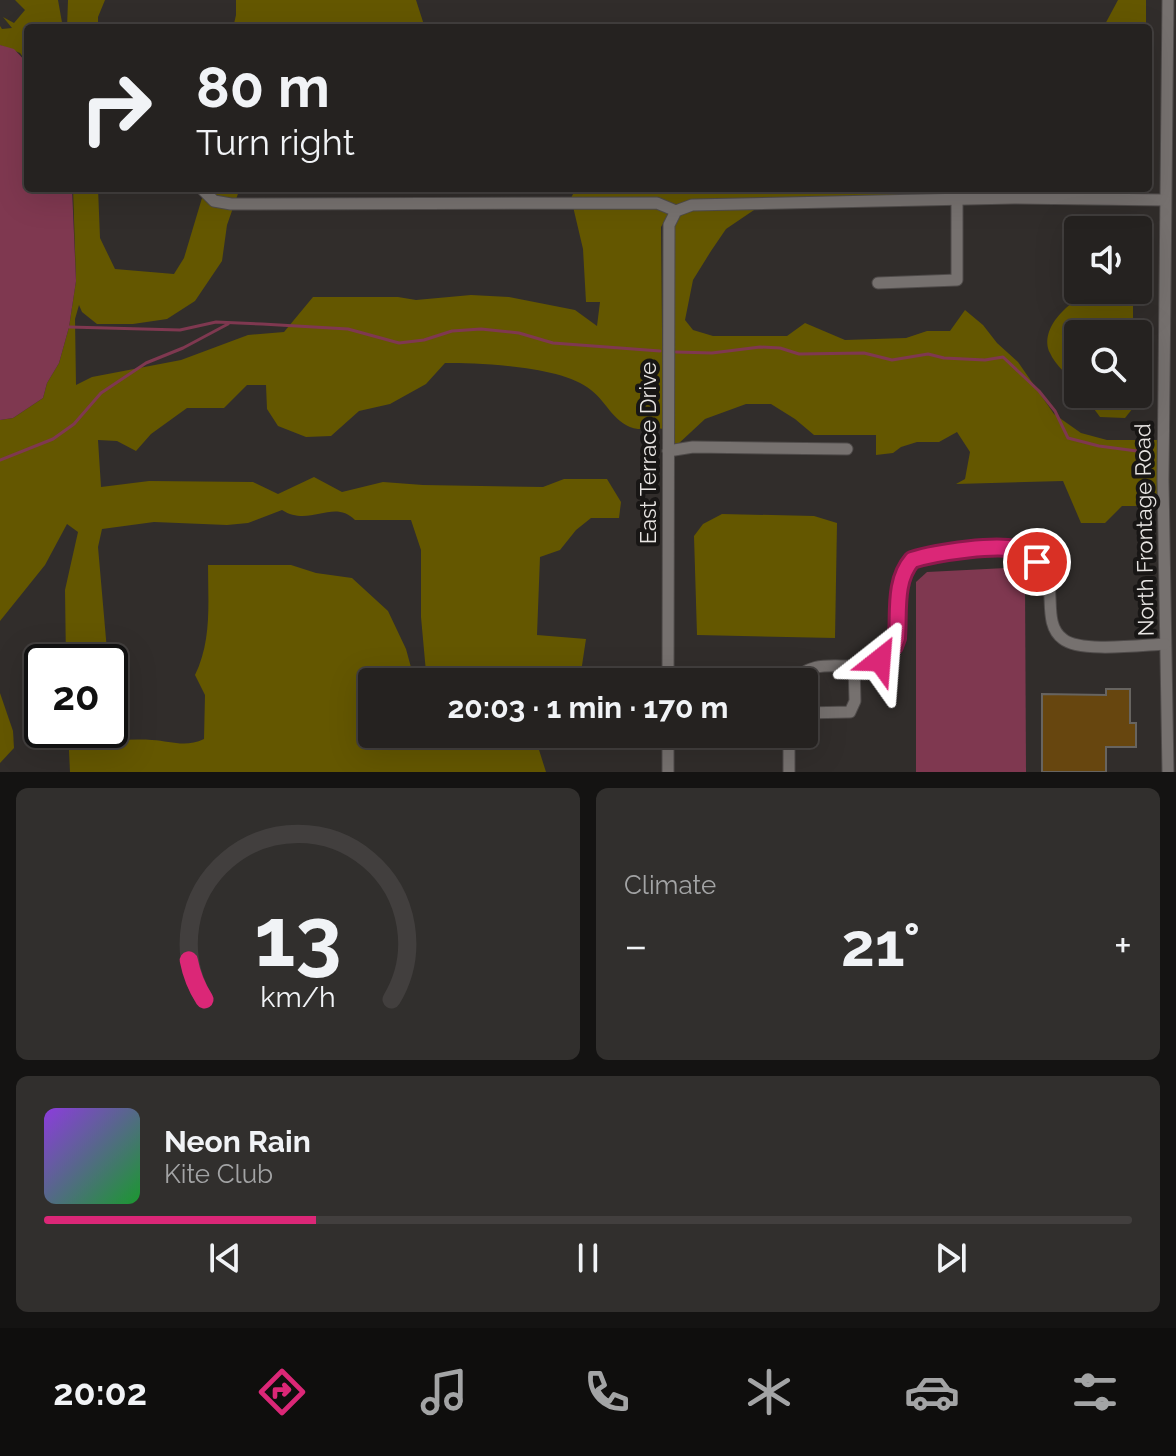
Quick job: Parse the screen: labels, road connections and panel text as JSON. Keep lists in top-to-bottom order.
{
  "streets": {
    "street": ["East Terrace Drive", "North Frontage Road"]
  },
  "page": {
    "turn": ["80 m", "Turn right"],
    "limit": "20",
    "trip": "20:03 · 1 min · 170 m",
    "tile": "Climate",
    "heat": ["−", "21°", "+"],
    "song": ["Neon Rain", "Kite Club"],
    "tabs": "20:02",
    "gauge": ["13", "km/h"]
  }
}
